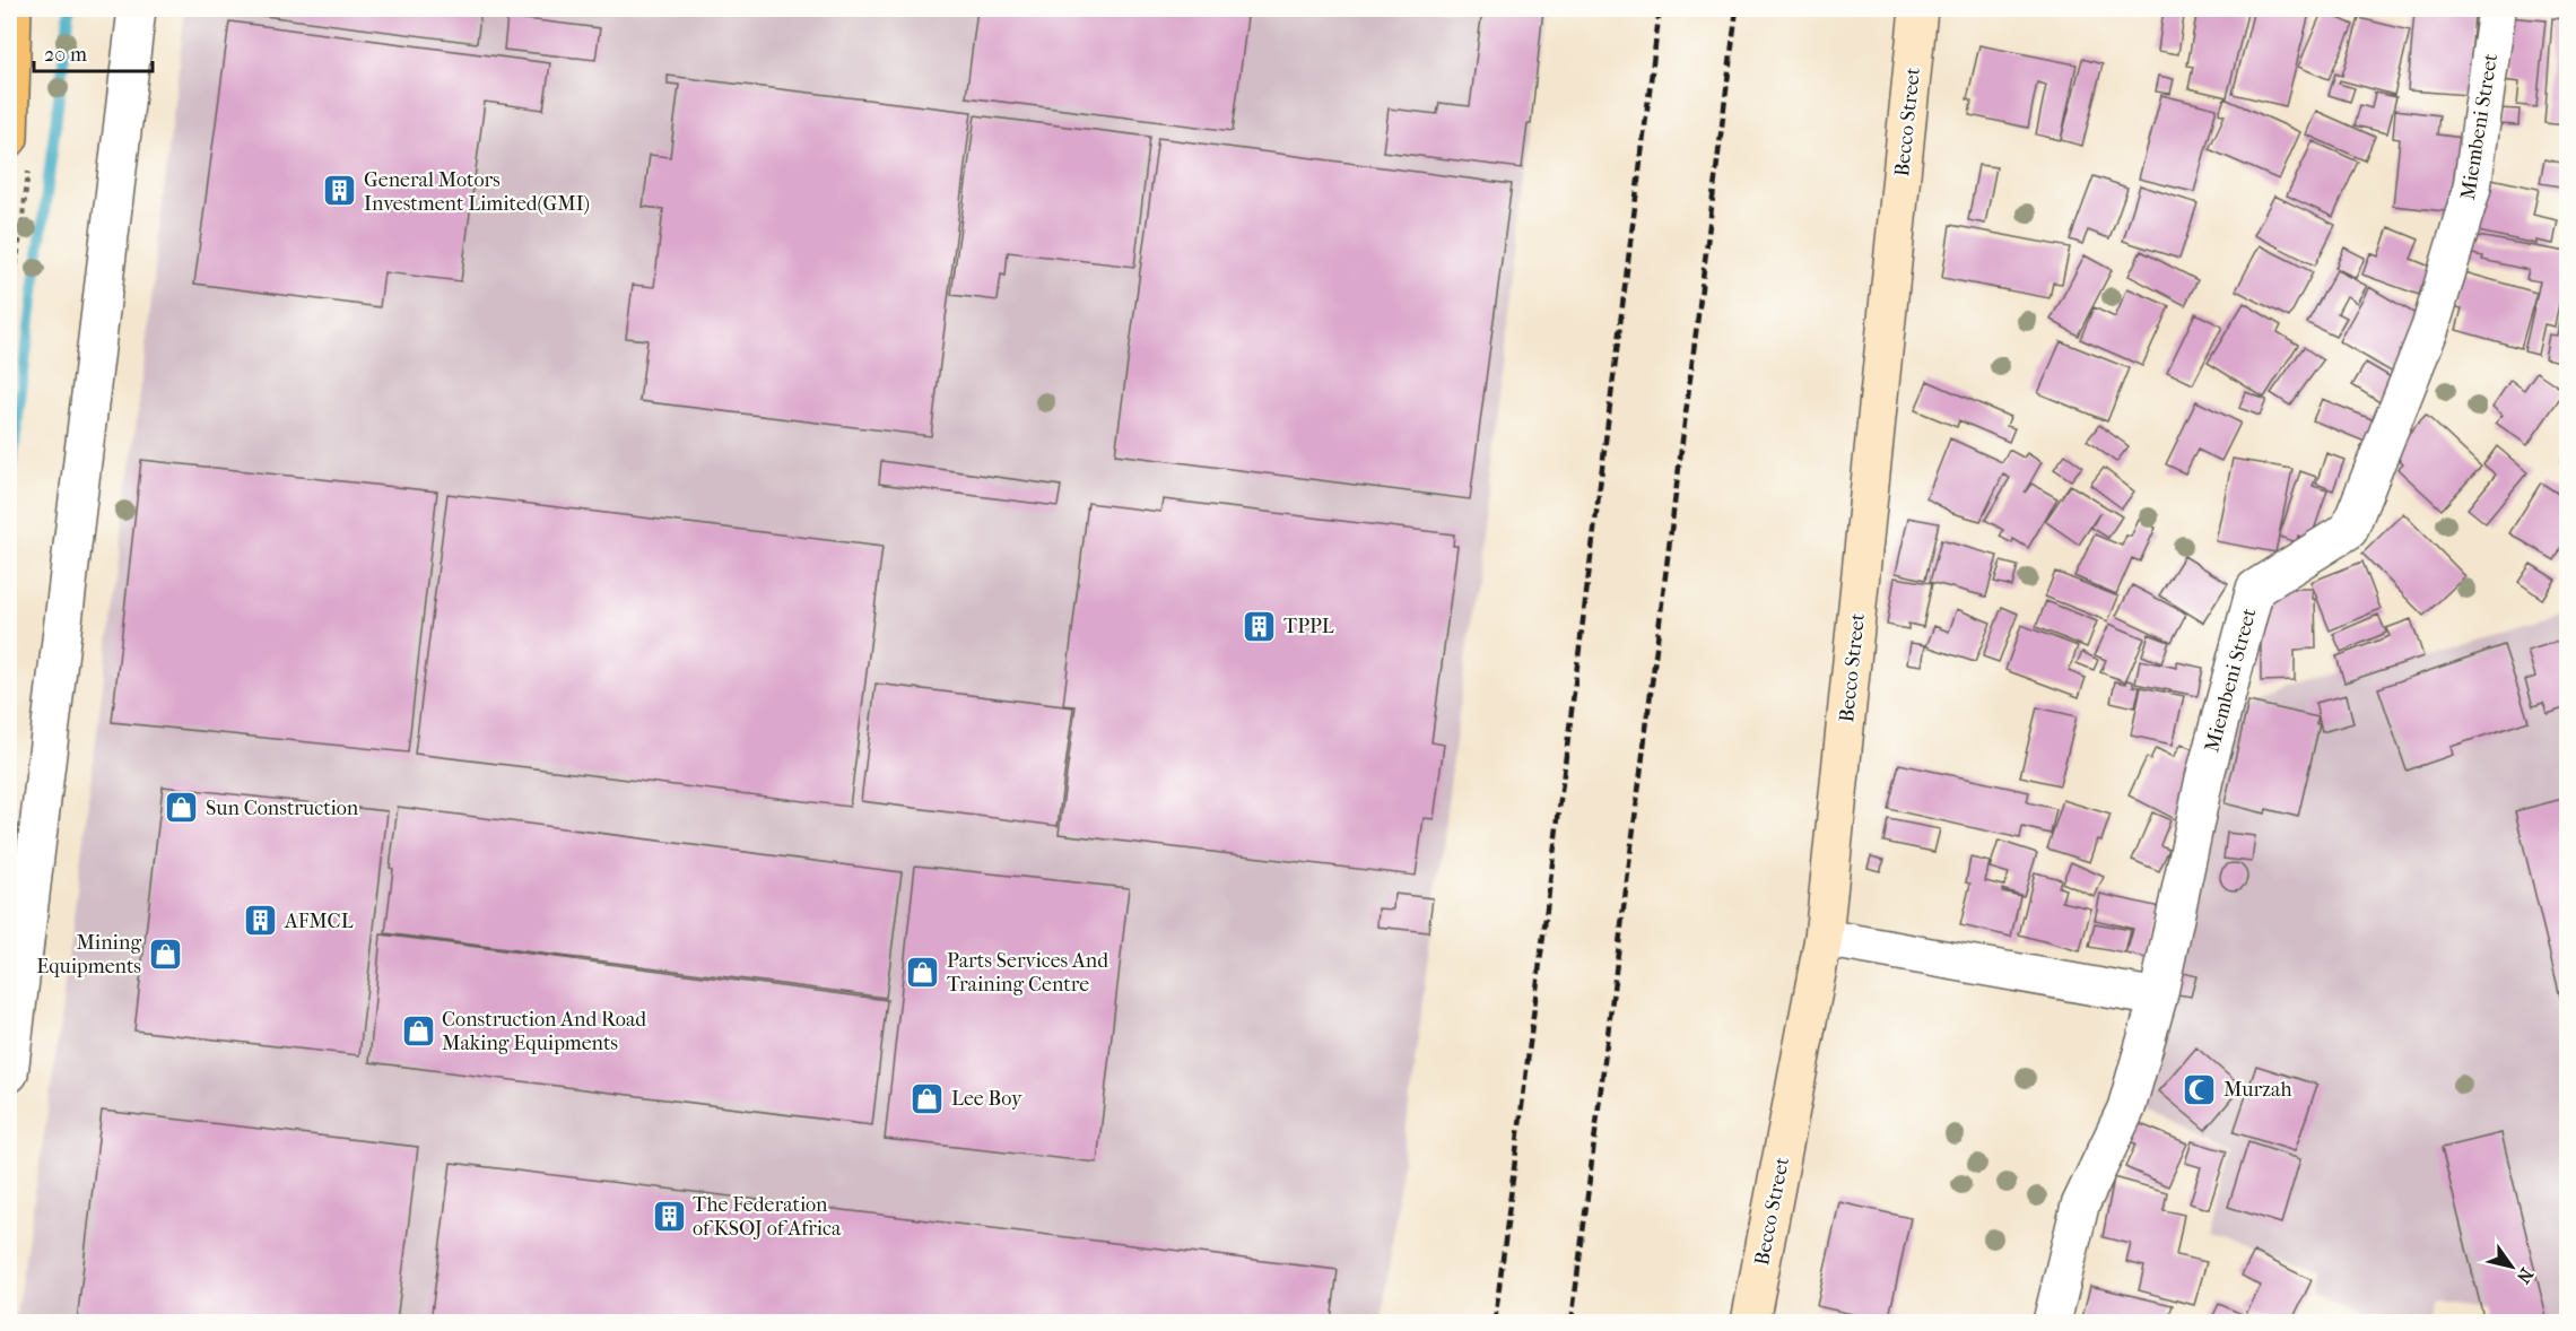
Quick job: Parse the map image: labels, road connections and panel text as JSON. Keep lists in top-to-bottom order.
{
  "streets": {
    "street": ["Becco Street", "Miembeni Street"]
  },
  "places": {
    "building": [
      "General Motors Investment Limited(GMI)",
      "TPPL",
      "AFMCL",
      "The Federation of KSOJ of Africa"
    ],
    "shop": [
      "Sun Construction",
      "Mining Equipments",
      "Parts Services And Training Centre",
      "Construction And Road Making Equipments",
      "Lee Boy"
    ],
    "mosque": ["Murzah"]
  },
  "scale_bar": "20 m",
  "north": "bottom right"
}
